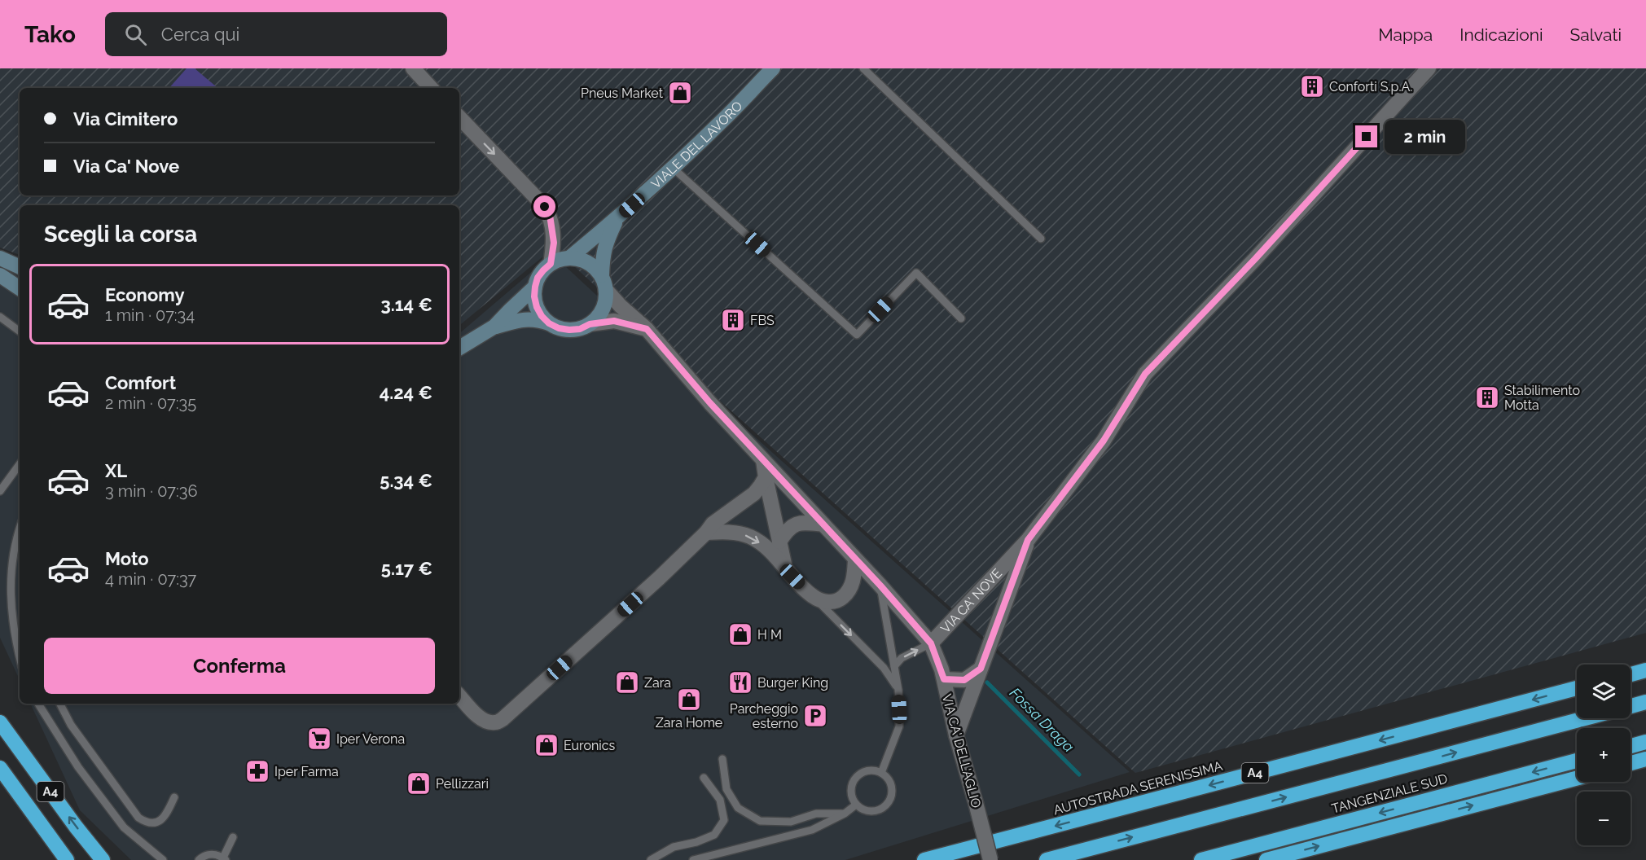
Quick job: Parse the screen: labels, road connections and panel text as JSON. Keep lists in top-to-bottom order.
{
  "streets": {
    "highway": ["A4", "AUTOSTRADA SERENISSIMA", "TANGENZIALE SUD"],
    "street": ["VIALE DEL LAVORO", "VIA CA' NOVE", "VIA CA' DELL'AGLIO"]
  },
  "crossings": [
    ["VIA CA' NOVE", "VIA CA' DELL'AGLIO"]
  ],
  "water": ["Fossa Draga"],
  "places": {
    "building": ["Conforti S.p.A.", "FBS", "Stabilimento Motta"],
    "shop": [
      "Pneus Market",
      "H M",
      "Zara",
      "Zara Home",
      "Euronics",
      "Pellizzari"
    ],
    "restaurant": ["Burger King"],
    "parking": ["Parcheggio esterno"],
    "supermarket": ["Iper Verona"],
    "pharmacy": ["Iper Farma"]
  },
  "page": {
    "header": "Tako",
    "search": "Cerca qui",
    "nav": ["Mappa", "Indicazioni", "Salvati"],
    "banner": ["Via Cimitero", "Via Ca' Nove"],
    "bubble": "2 min",
    "heading": "Scegli la corsa",
    "list": [
      {
        "name": "Economy",
        "note": "1 min · 07:34",
        "value": "3.14 €"
      },
      {
        "name": "Comfort",
        "note": "2 min · 07:35",
        "value": "4.24 €"
      },
      {
        "name": "XL",
        "note": "3 min · 07:36",
        "value": "5.34 €"
      },
      {
        "name": "Moto",
        "note": "4 min · 07:37",
        "value": "5.17 €"
      }
    ],
    "buttons": "Conferma",
    "map_buttons": ["+", "−"]
  }
}
